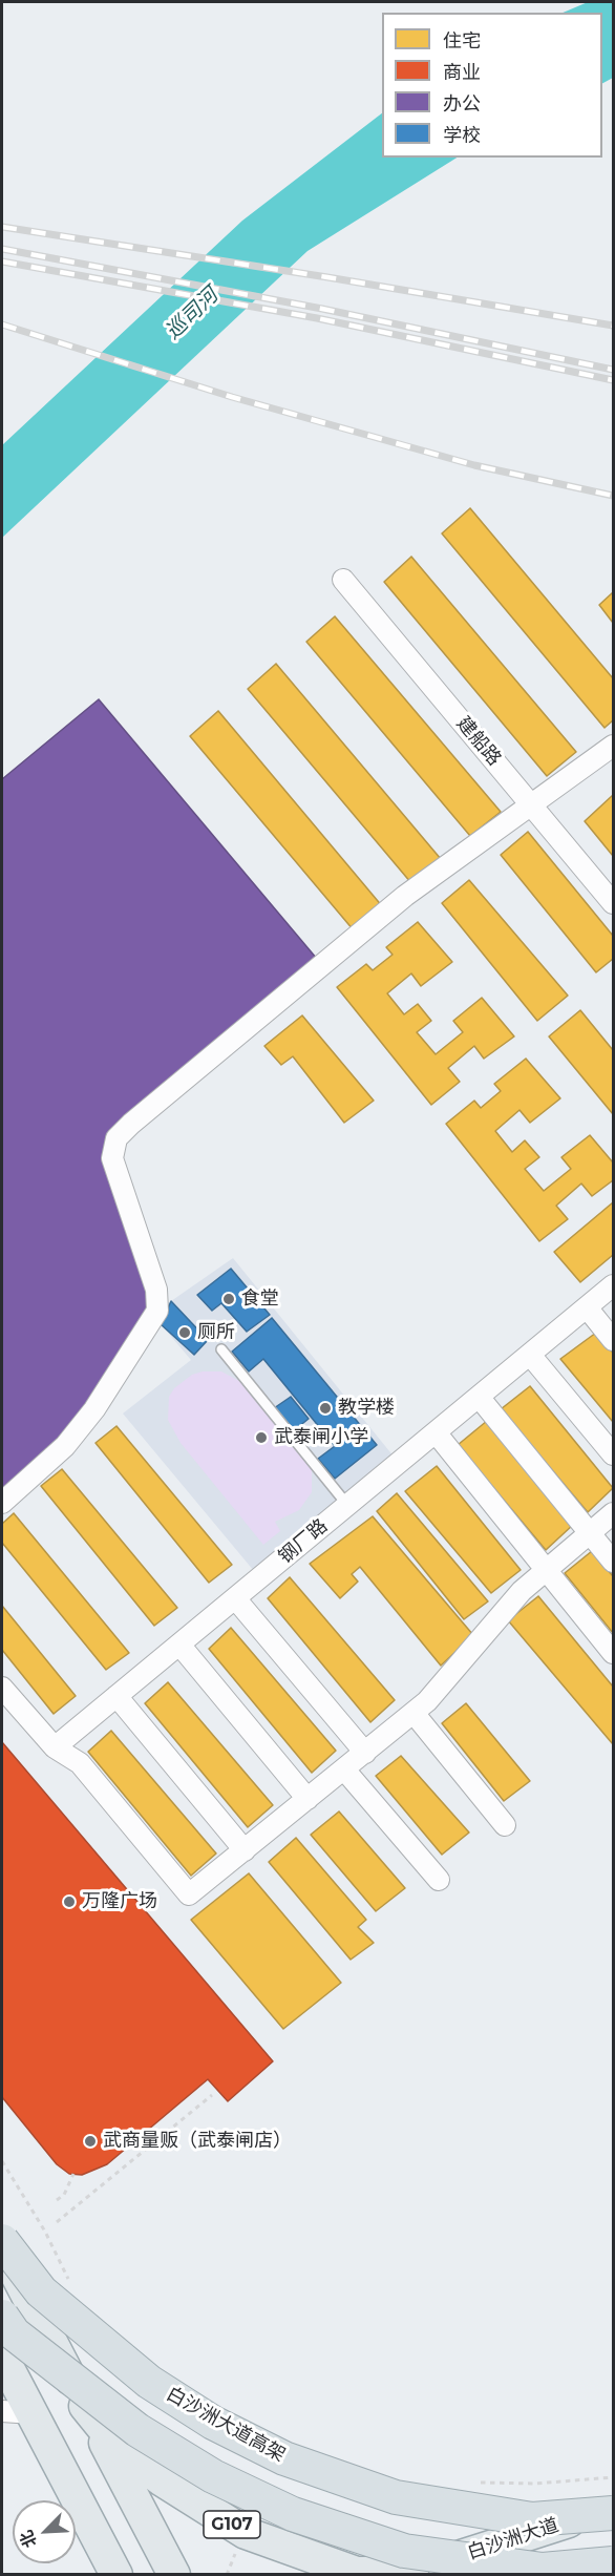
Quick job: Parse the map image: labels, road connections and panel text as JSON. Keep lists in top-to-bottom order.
{
  "streets": {
    "highway": ["白沙洲大道高架"],
    "main road": ["G107", "白沙洲大道"],
    "street": ["建船路", "钢厂路"]
  },
  "crossings": [
    ["白沙洲大道高架", "白沙洲大道"]
  ],
  "water": ["巡司河"],
  "places": [
    "食堂",
    "厕所",
    "教学楼",
    "武泰闸小学",
    "万隆广场",
    "武商量贩（武泰闸店）"
  ],
  "legend": [
    "住宅",
    "商业",
    "办公",
    "学校"
  ],
  "north": "bottom left"
}
